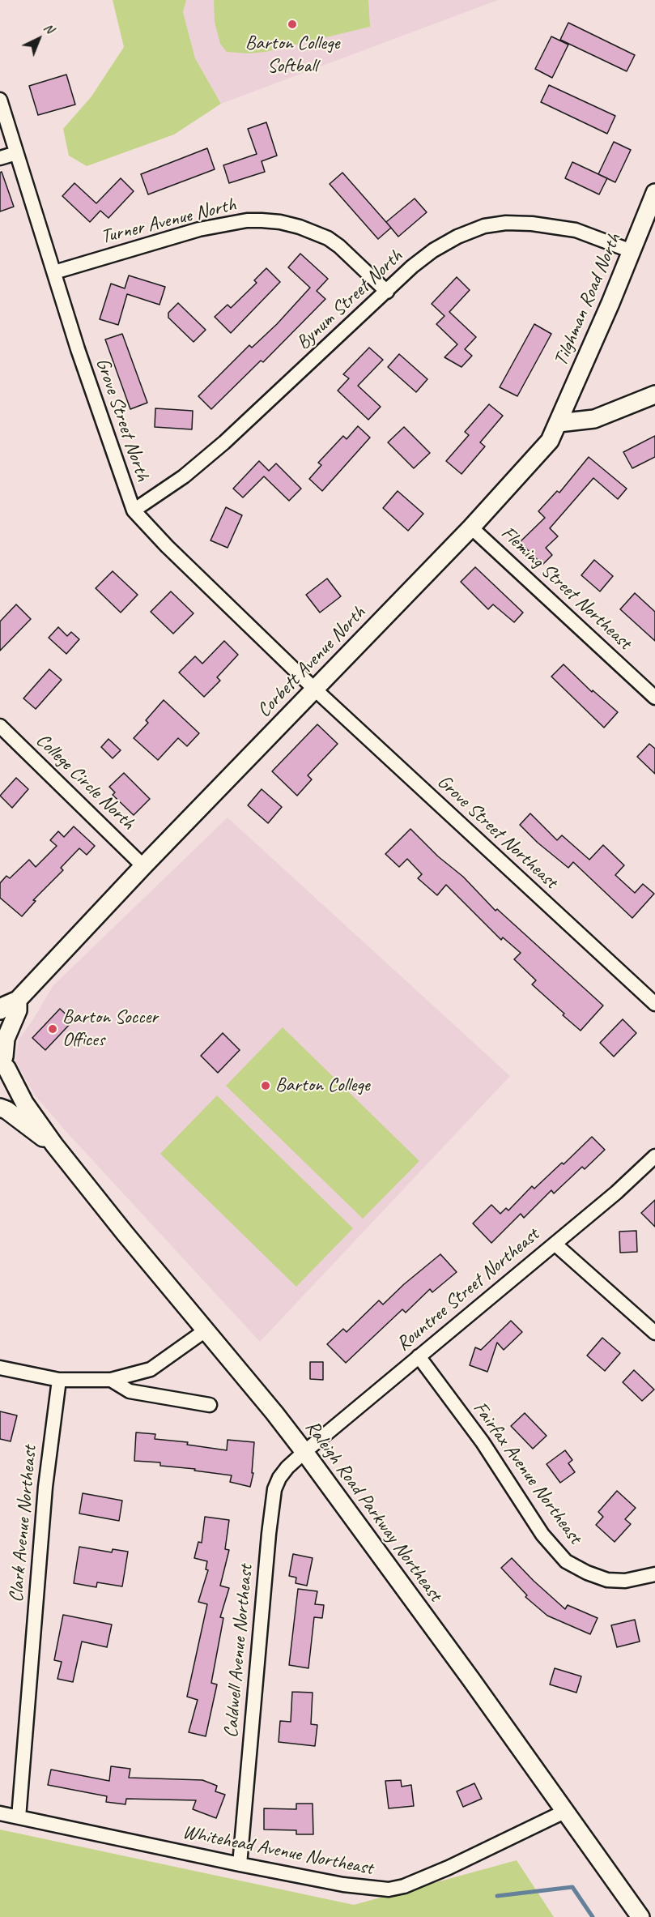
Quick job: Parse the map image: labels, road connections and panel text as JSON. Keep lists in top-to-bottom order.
{
  "streets": {
    "street": [
      "Turner Avenue North",
      "Bynum Street North",
      "Tilghman Road North",
      "Grove Street North",
      "Fleming Street Northeast",
      "Corbett Avenue North",
      "College Circle North",
      "Grove Street Northeast",
      "Rountree Street Northeast",
      "Fairfax Avenue Northeast",
      "Raleigh Road Parkway Northeast",
      "Clark Avenue Northeast",
      "Caldwell Avenue Northeast",
      "Whitehead Avenue Northeast"
    ]
  },
  "crossings": [
    ["Turner Avenue North", "Bynum Street North"],
    ["Turner Avenue North", "Grove Street North"],
    ["Bynum Street North", "Tilghman Road North"],
    ["Bynum Street North", "Grove Street North"],
    ["Tilghman Road North", "Corbett Avenue North"],
    ["Grove Street North", "Corbett Avenue North"],
    ["Grove Street North", "Grove Street Northeast"],
    ["Fleming Street Northeast", "Corbett Avenue North"],
    ["Corbett Avenue North", "College Circle North"],
    ["Corbett Avenue North", "Grove Street Northeast"],
    ["Rountree Street Northeast", "Fairfax Avenue Northeast"],
    ["Rountree Street Northeast", "Raleigh Road Parkway Northeast"],
    ["Rountree Street Northeast", "Caldwell Avenue Northeast"],
    ["Raleigh Road Parkway Northeast", "Caldwell Avenue Northeast"],
    ["Raleigh Road Parkway Northeast", "Whitehead Avenue Northeast"],
    ["Clark Avenue Northeast", "Whitehead Avenue Northeast"],
    ["Caldwell Avenue Northeast", "Whitehead Avenue Northeast"]
  ],
  "places": ["Barton College Softball", "Barton Soccer Offices", "Barton College"],
  "north": "top right"
}
